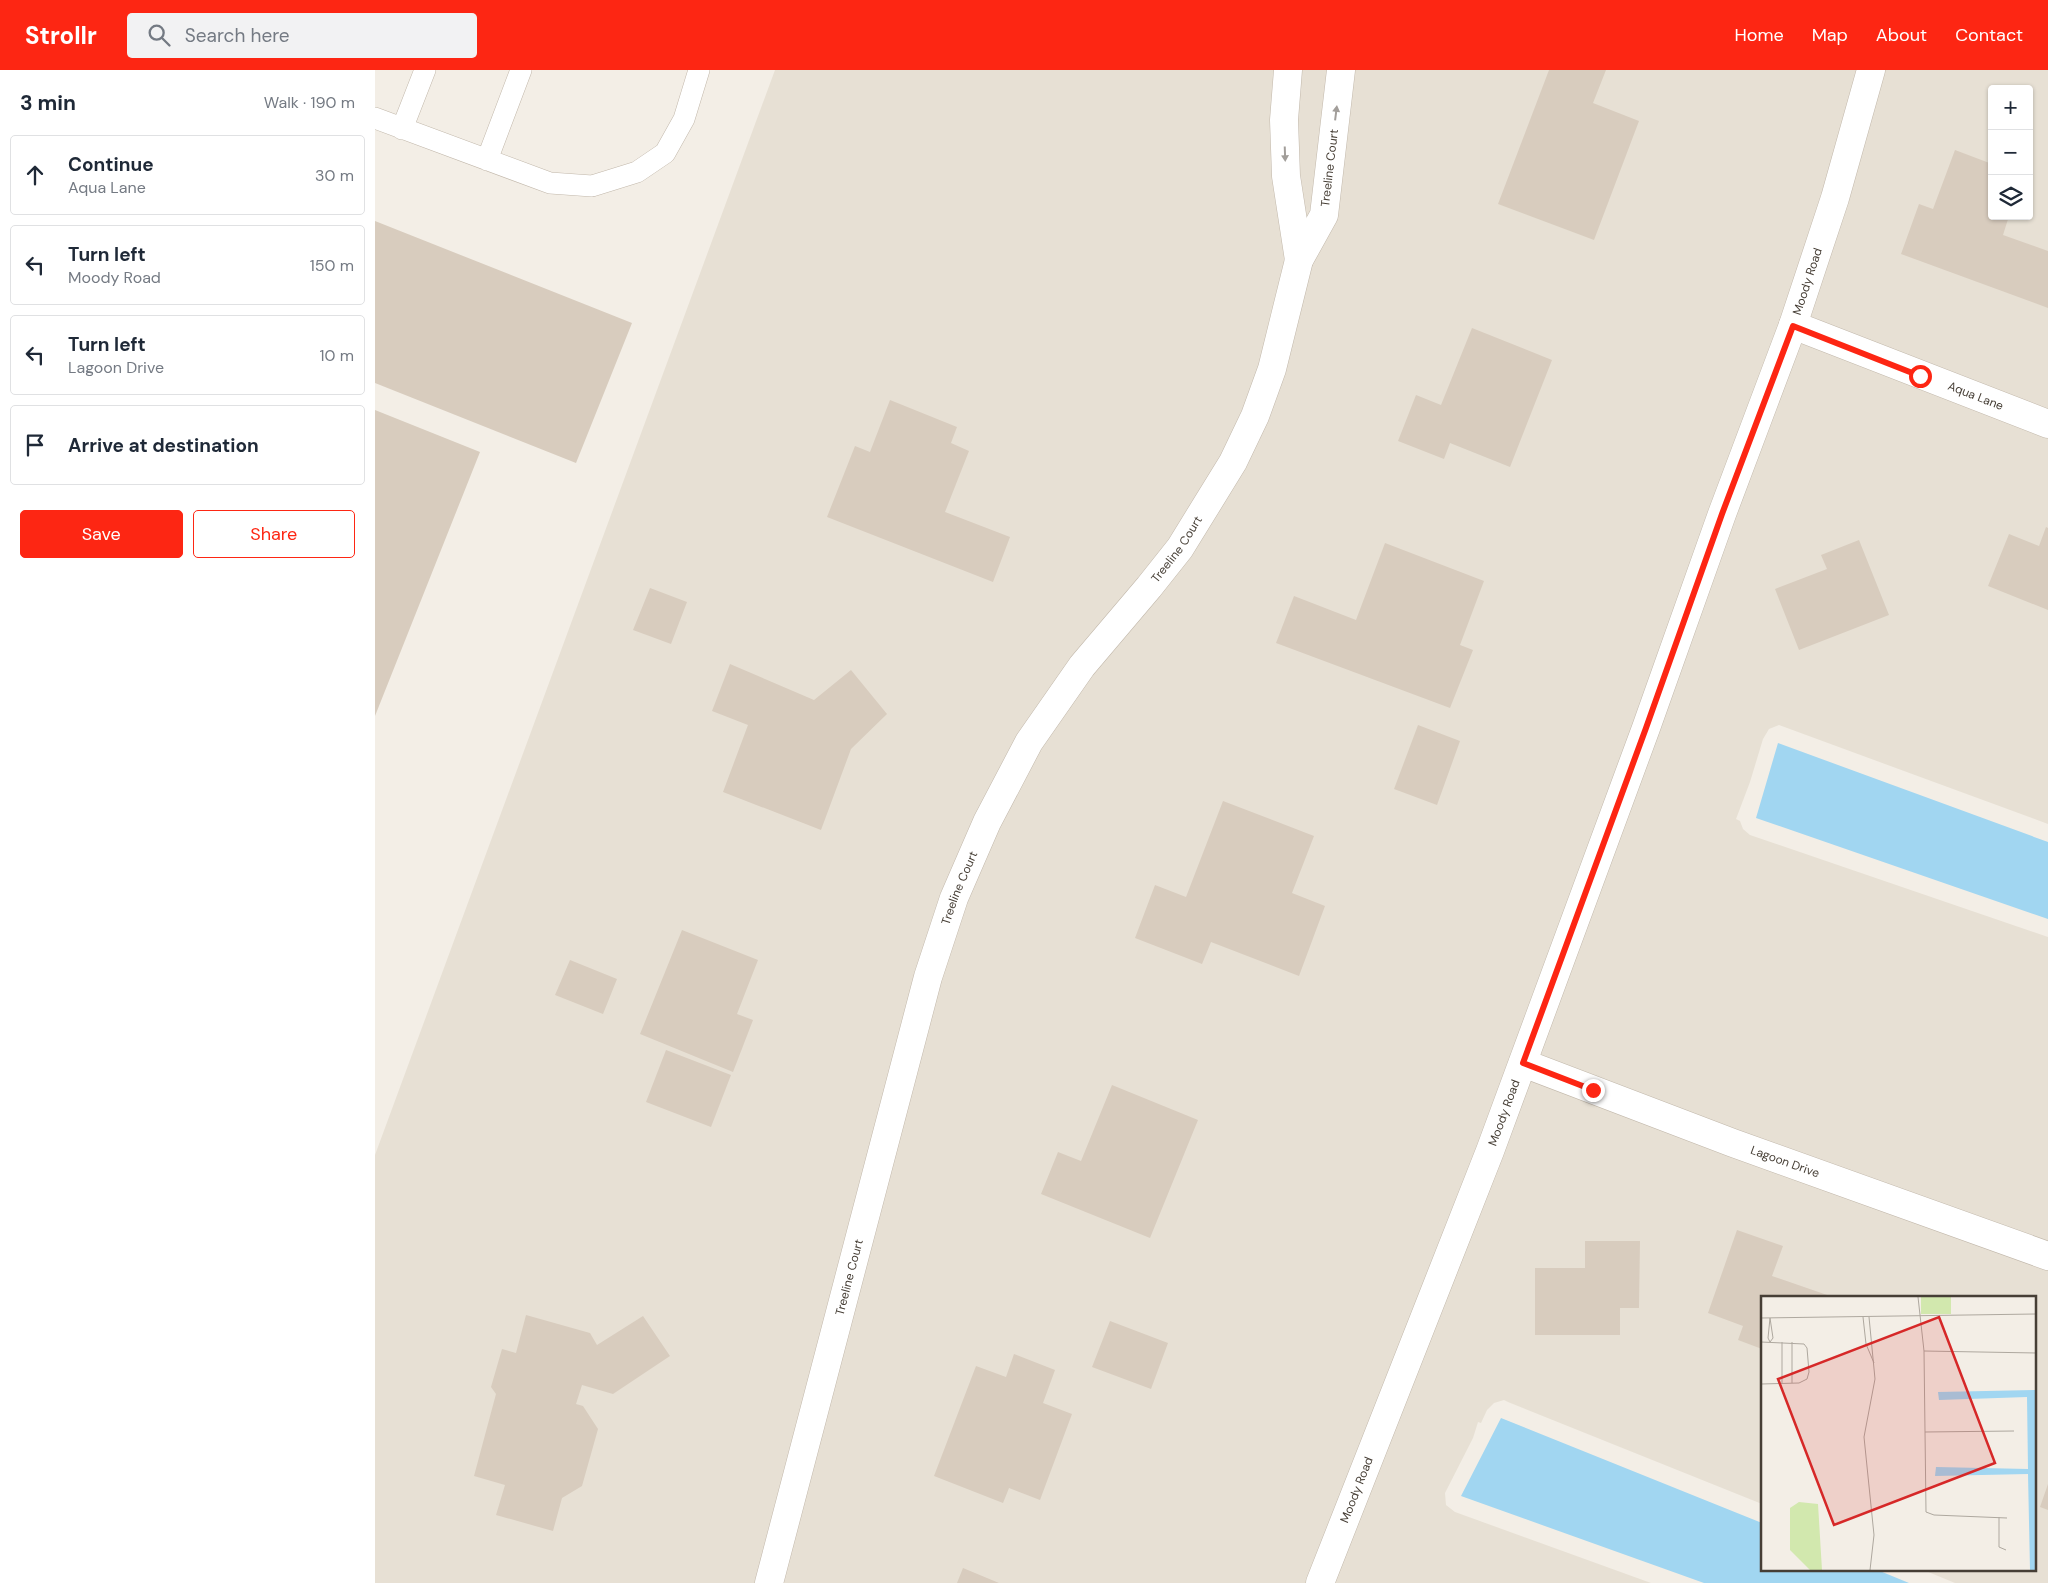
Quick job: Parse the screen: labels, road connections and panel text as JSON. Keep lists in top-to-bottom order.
{
  "streets": {
    "street": [
      "Treeline Court",
      "Moody Road",
      "Aqua Lane",
      "Lagoon Drive"
    ]
  },
  "crossings": [
    ["Moody Road", "Aqua Lane"],
    ["Moody Road", "Lagoon Drive"]
  ],
  "page": {
    "header": "Strollr",
    "search": "Search here",
    "nav": [
      "Home",
      "Map",
      "About",
      "Contact"
    ],
    "heading": ["3 min", "Walk · 190 m"],
    "map_buttons": ["+", "−"],
    "list": [
      ["Continue", "Aqua Lane", "30 m"],
      ["Turn left", "Moody Road", "150 m"],
      ["Turn left", "Lagoon Drive", "10 m"],
      "Arrive at destination"
    ],
    "buttons": ["Save", "Share"]
  }
}
